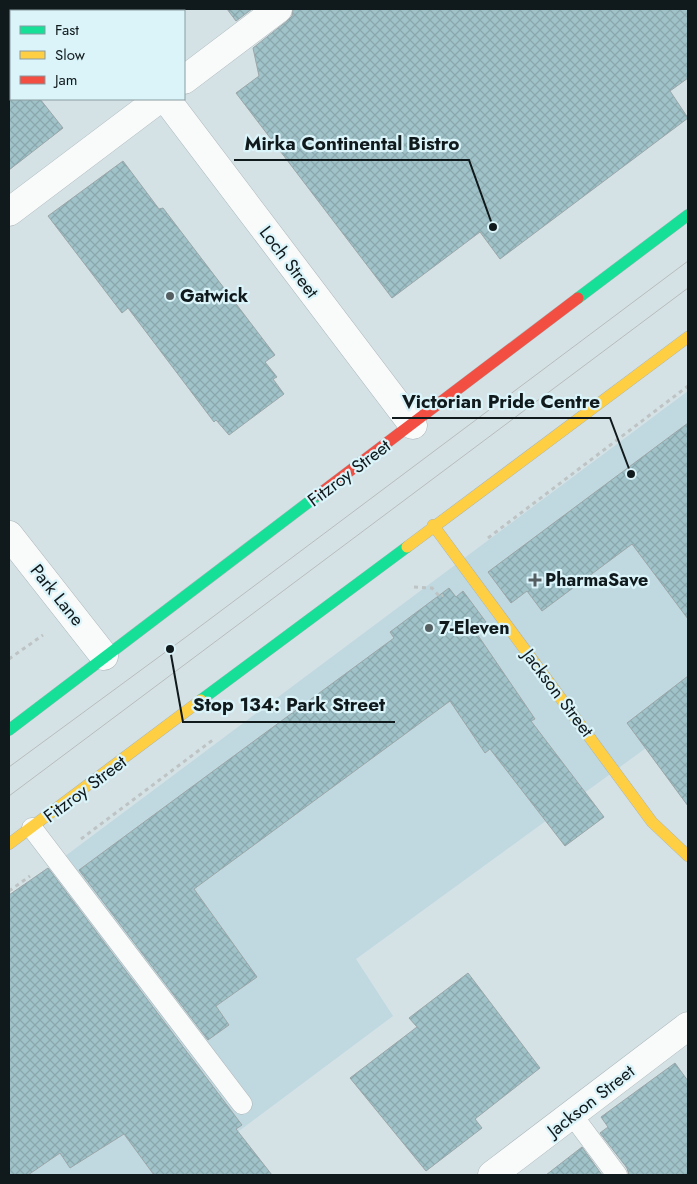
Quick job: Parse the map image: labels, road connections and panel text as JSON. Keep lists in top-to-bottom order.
{
  "streets": {
    "main road": ["Fitzroy Street", "Jackson Street"],
    "street": ["Loch Street", "Park Lane"]
  },
  "crossings": [
    ["Loch Street", "Fitzroy Street"],
    ["Fitzroy Street", "Park Lane"],
    ["Fitzroy Street", "Jackson Street"]
  ],
  "places": {
    "other": [
      "Mirka Continental Bistro",
      "Gatwick",
      "Victorian Pride Centre",
      "7-Eleven",
      "Stop 134: Park Street"
    ],
    "health": ["PharmaSave"]
  },
  "legend": ["Fast", "Slow", "Jam"]
}
